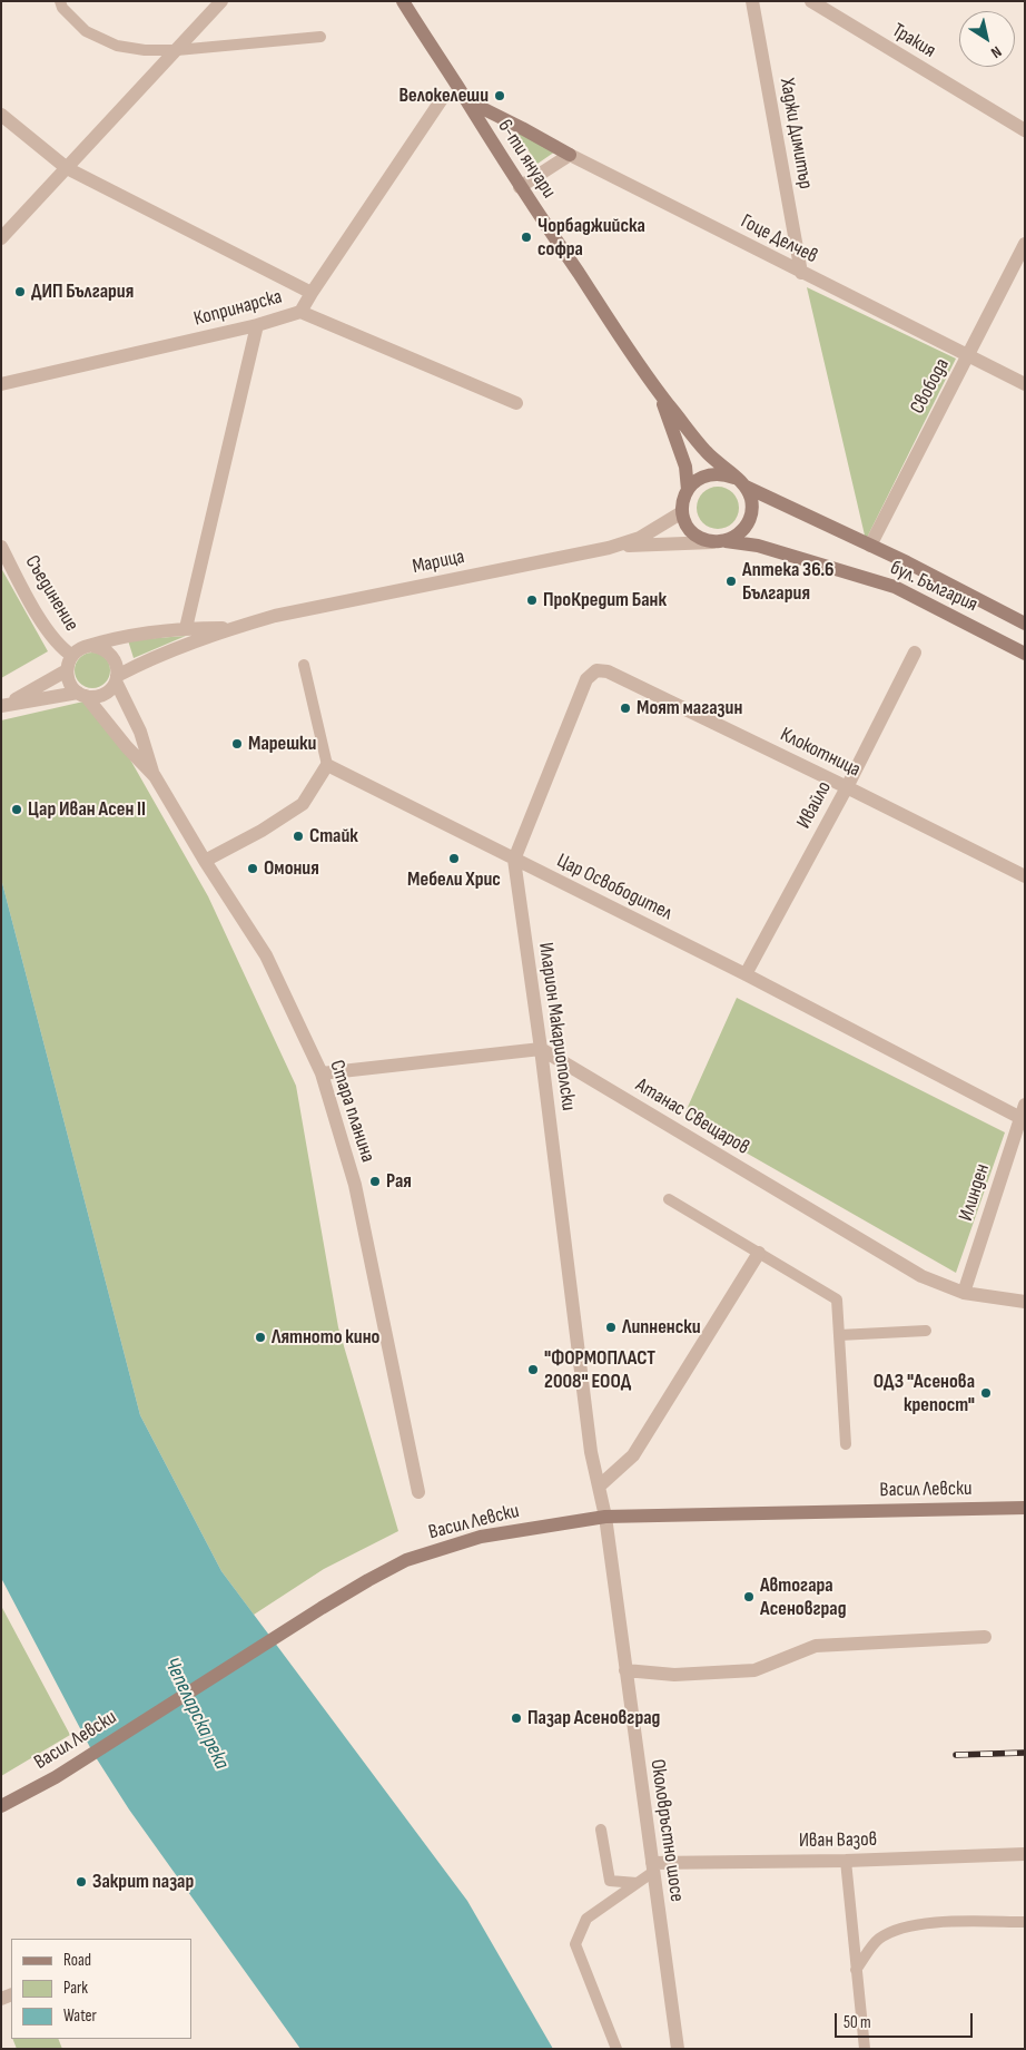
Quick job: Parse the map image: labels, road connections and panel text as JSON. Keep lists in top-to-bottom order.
{
  "streets": {
    "main road": ["6-ти януари", "бул. България", "Васил Левски"],
    "street": [
      "Тракия",
      "Хаджи Димитър",
      "Гоце Делчев",
      "Копринарска",
      "Свобода",
      "Марица",
      "Съединение",
      "Клокотница",
      "Ивайло",
      "Цар Освободител",
      "Иларион Макариополски",
      "Стара планина",
      "Атанас Свещаров",
      "Илинден",
      "Околовръстно шосе",
      "Иван Вазов"
    ]
  },
  "crossings": [
    ["Хаджи Димитър", "Гоце Делчев"],
    ["Гоце Делчев", "Свобода"],
    ["Свобода", "бул. България"],
    ["Клокотница", "Ивайло"],
    ["Клокотница", "Цар Освободител"],
    ["Клокотница", "Иларион Макариополски"],
    ["Ивайло", "Цар Освободител"],
    ["Цар Освободител", "Иларион Макариополски"],
    ["Цар Освободител", "Илинден"],
    ["Иларион Макариополски", "Атанас Свещаров"],
    ["Иларион Макариополски", "Васил Левски"],
    ["Иларион Макариополски", "Околовръстно шосе"],
    ["Атанас Свещаров", "Илинден"],
    ["Васил Левски", "Околовръстно шосе"],
    ["Околовръстно шосе", "Иван Вазов"]
  ],
  "water": ["Чепеларска река"],
  "places": [
    "Велокелеши",
    "Чорбаджийска софра",
    "ДИП България",
    "Аптека 36.6 България",
    "ПроКредит Банк",
    "Моят магазин",
    "Марешки",
    "Цар Иван Асен II",
    "Стайк",
    "Мебели Хрис",
    "Омония",
    "Рая",
    "Липненски",
    "Лятното кино",
    "\"ФОРМОПЛАСТ 2008\" ЕООД",
    "ОДЗ \"Асенова крепост\"",
    "Автогара Асеновград",
    "Пазар Асеновград",
    "Закрит пазар"
  ],
  "legend": ["Road", "Park", "Water"],
  "scale_bar": "50 m",
  "north": "bottom right"
}
